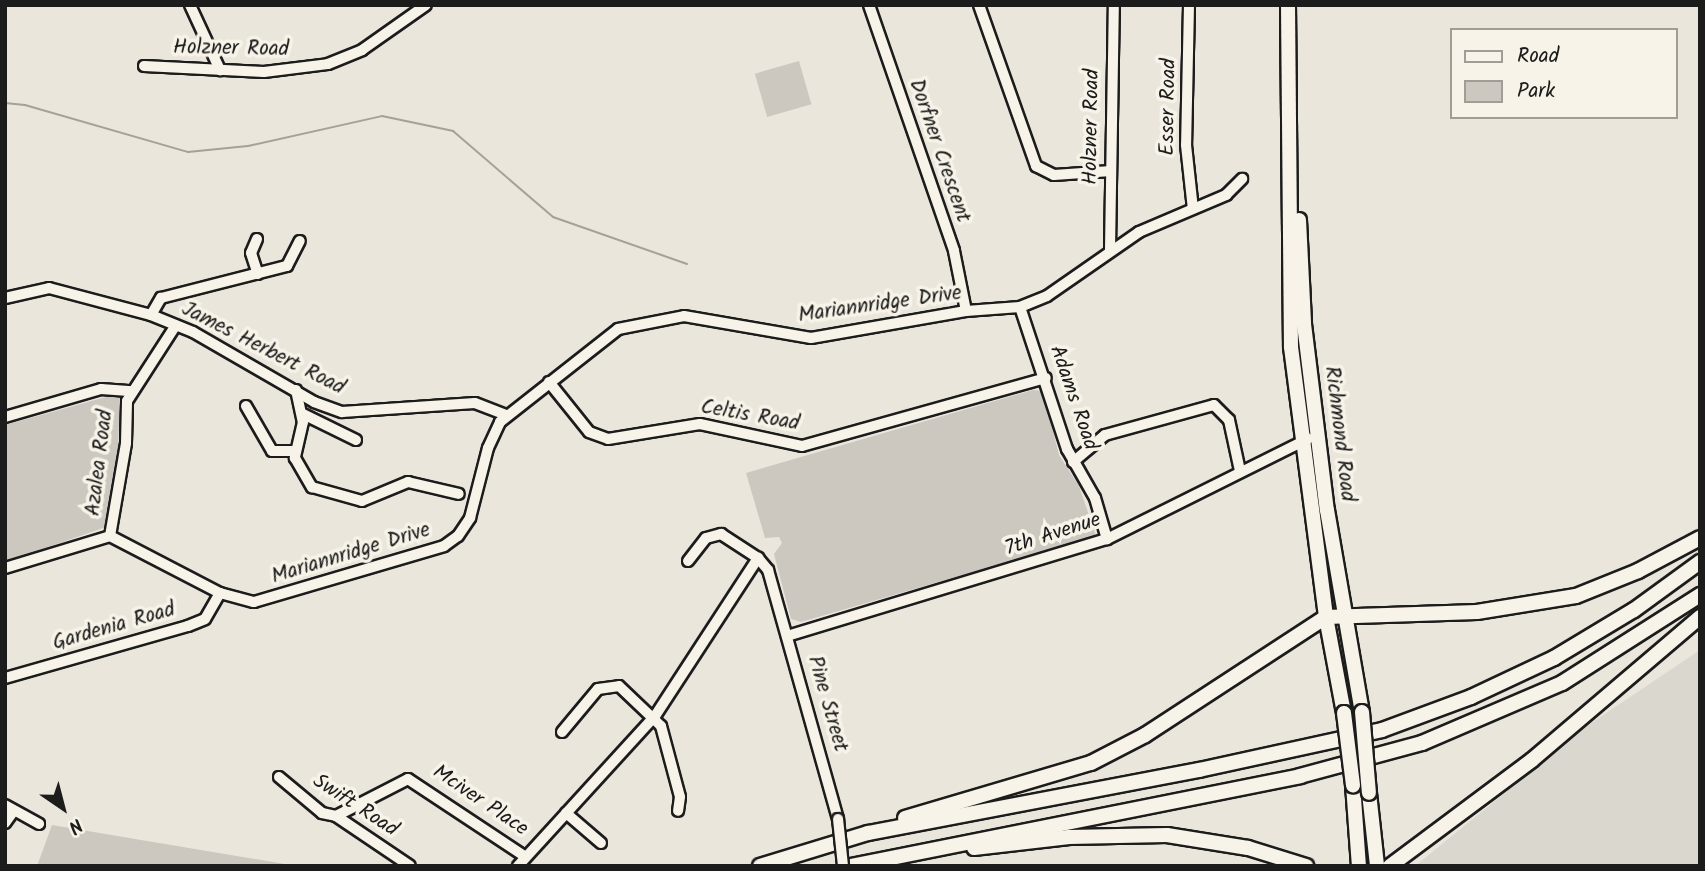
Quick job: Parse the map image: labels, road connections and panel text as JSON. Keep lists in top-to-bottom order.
{
  "streets": {
    "highway": ["Richmond Road"],
    "street": [
      "Holzner Road",
      "Esser Road",
      "Dorfner Crescent",
      "Mariannridge Drive",
      "James Herbert Road",
      "Adams Road",
      "Celtis Road",
      "Azalea Road",
      "7th Avenue",
      "Gardenia Road",
      "Pine Street",
      "Mciver Place",
      "Swift Road"
    ]
  },
  "crossings": [
    ["Holzner Road", "Mariannridge Drive"],
    ["Esser Road", "Mariannridge Drive"],
    ["Dorfner Crescent", "Mariannridge Drive"],
    ["Mariannridge Drive", "James Herbert Road"],
    ["Mariannridge Drive", "Adams Road"],
    ["Mariannridge Drive", "Celtis Road"],
    ["Mariannridge Drive", "Azalea Road"],
    ["Mariannridge Drive", "Gardenia Road"],
    ["James Herbert Road", "Azalea Road"],
    ["Adams Road", "Celtis Road"],
    ["Adams Road", "7th Avenue"],
    ["Richmond Road", "7th Avenue"],
    ["7th Avenue", "Pine Street"],
    ["Mciver Place", "Swift Road"]
  ],
  "legend": ["Road", "Park"],
  "north": "bottom right"
}
